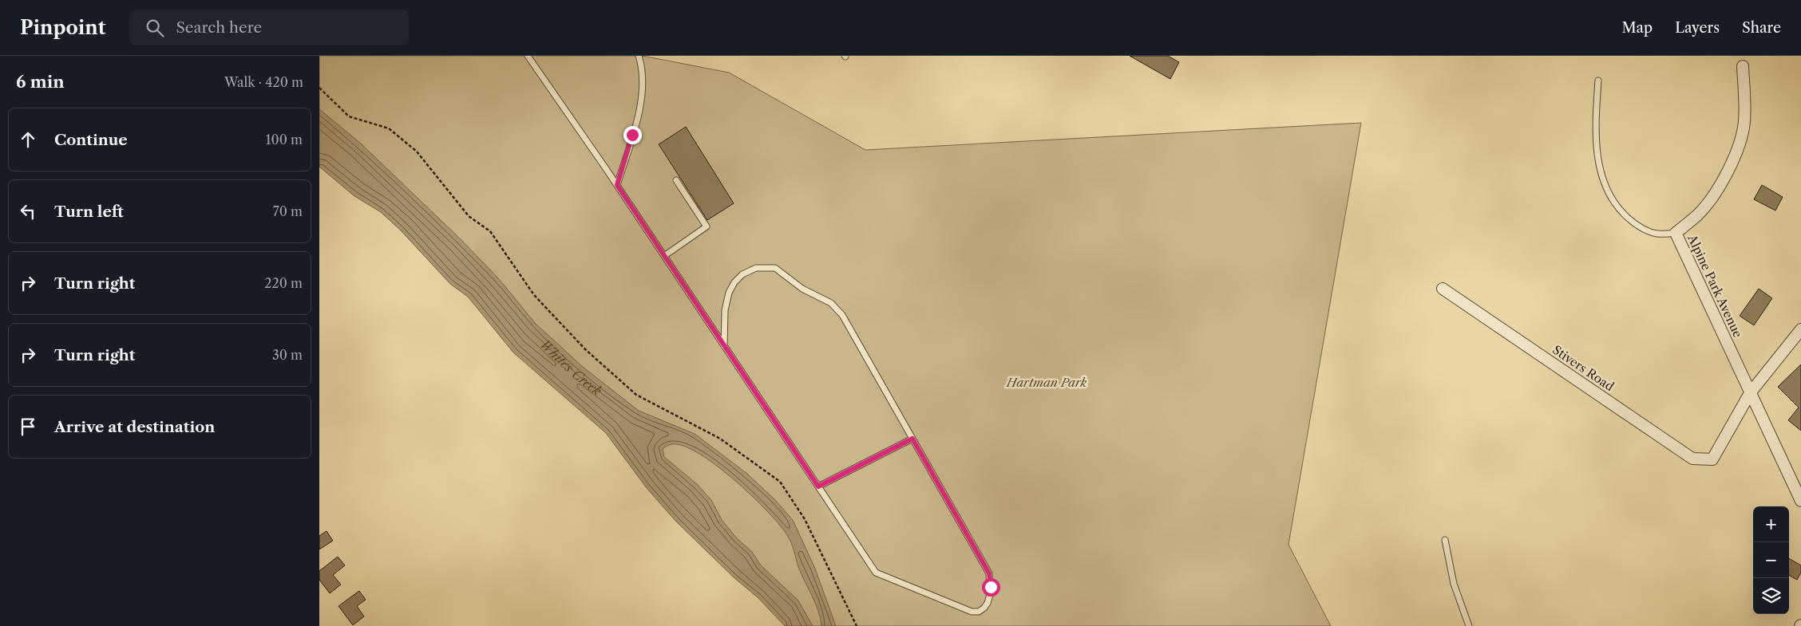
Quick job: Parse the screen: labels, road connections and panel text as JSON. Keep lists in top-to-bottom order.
{
  "streets": {
    "street": ["Alpine Park Avenue", "Stivers Road"]
  },
  "crossings": [
    ["Alpine Park Avenue", "Stivers Road"]
  ],
  "water": ["Whites Creek"],
  "parks": ["Hartman Park"],
  "page": {
    "header": "Pinpoint",
    "search": "Search here",
    "nav": ["Map", "Layers", "Share"],
    "heading": ["6 min", "Walk · 420 m"],
    "list": [
      ["Continue", "100 m"],
      ["Turn left", "70 m"],
      ["Turn right", "220 m"],
      ["Turn right", "30 m"],
      "Arrive at destination"
    ],
    "map_buttons": ["+", "−"]
  }
}
